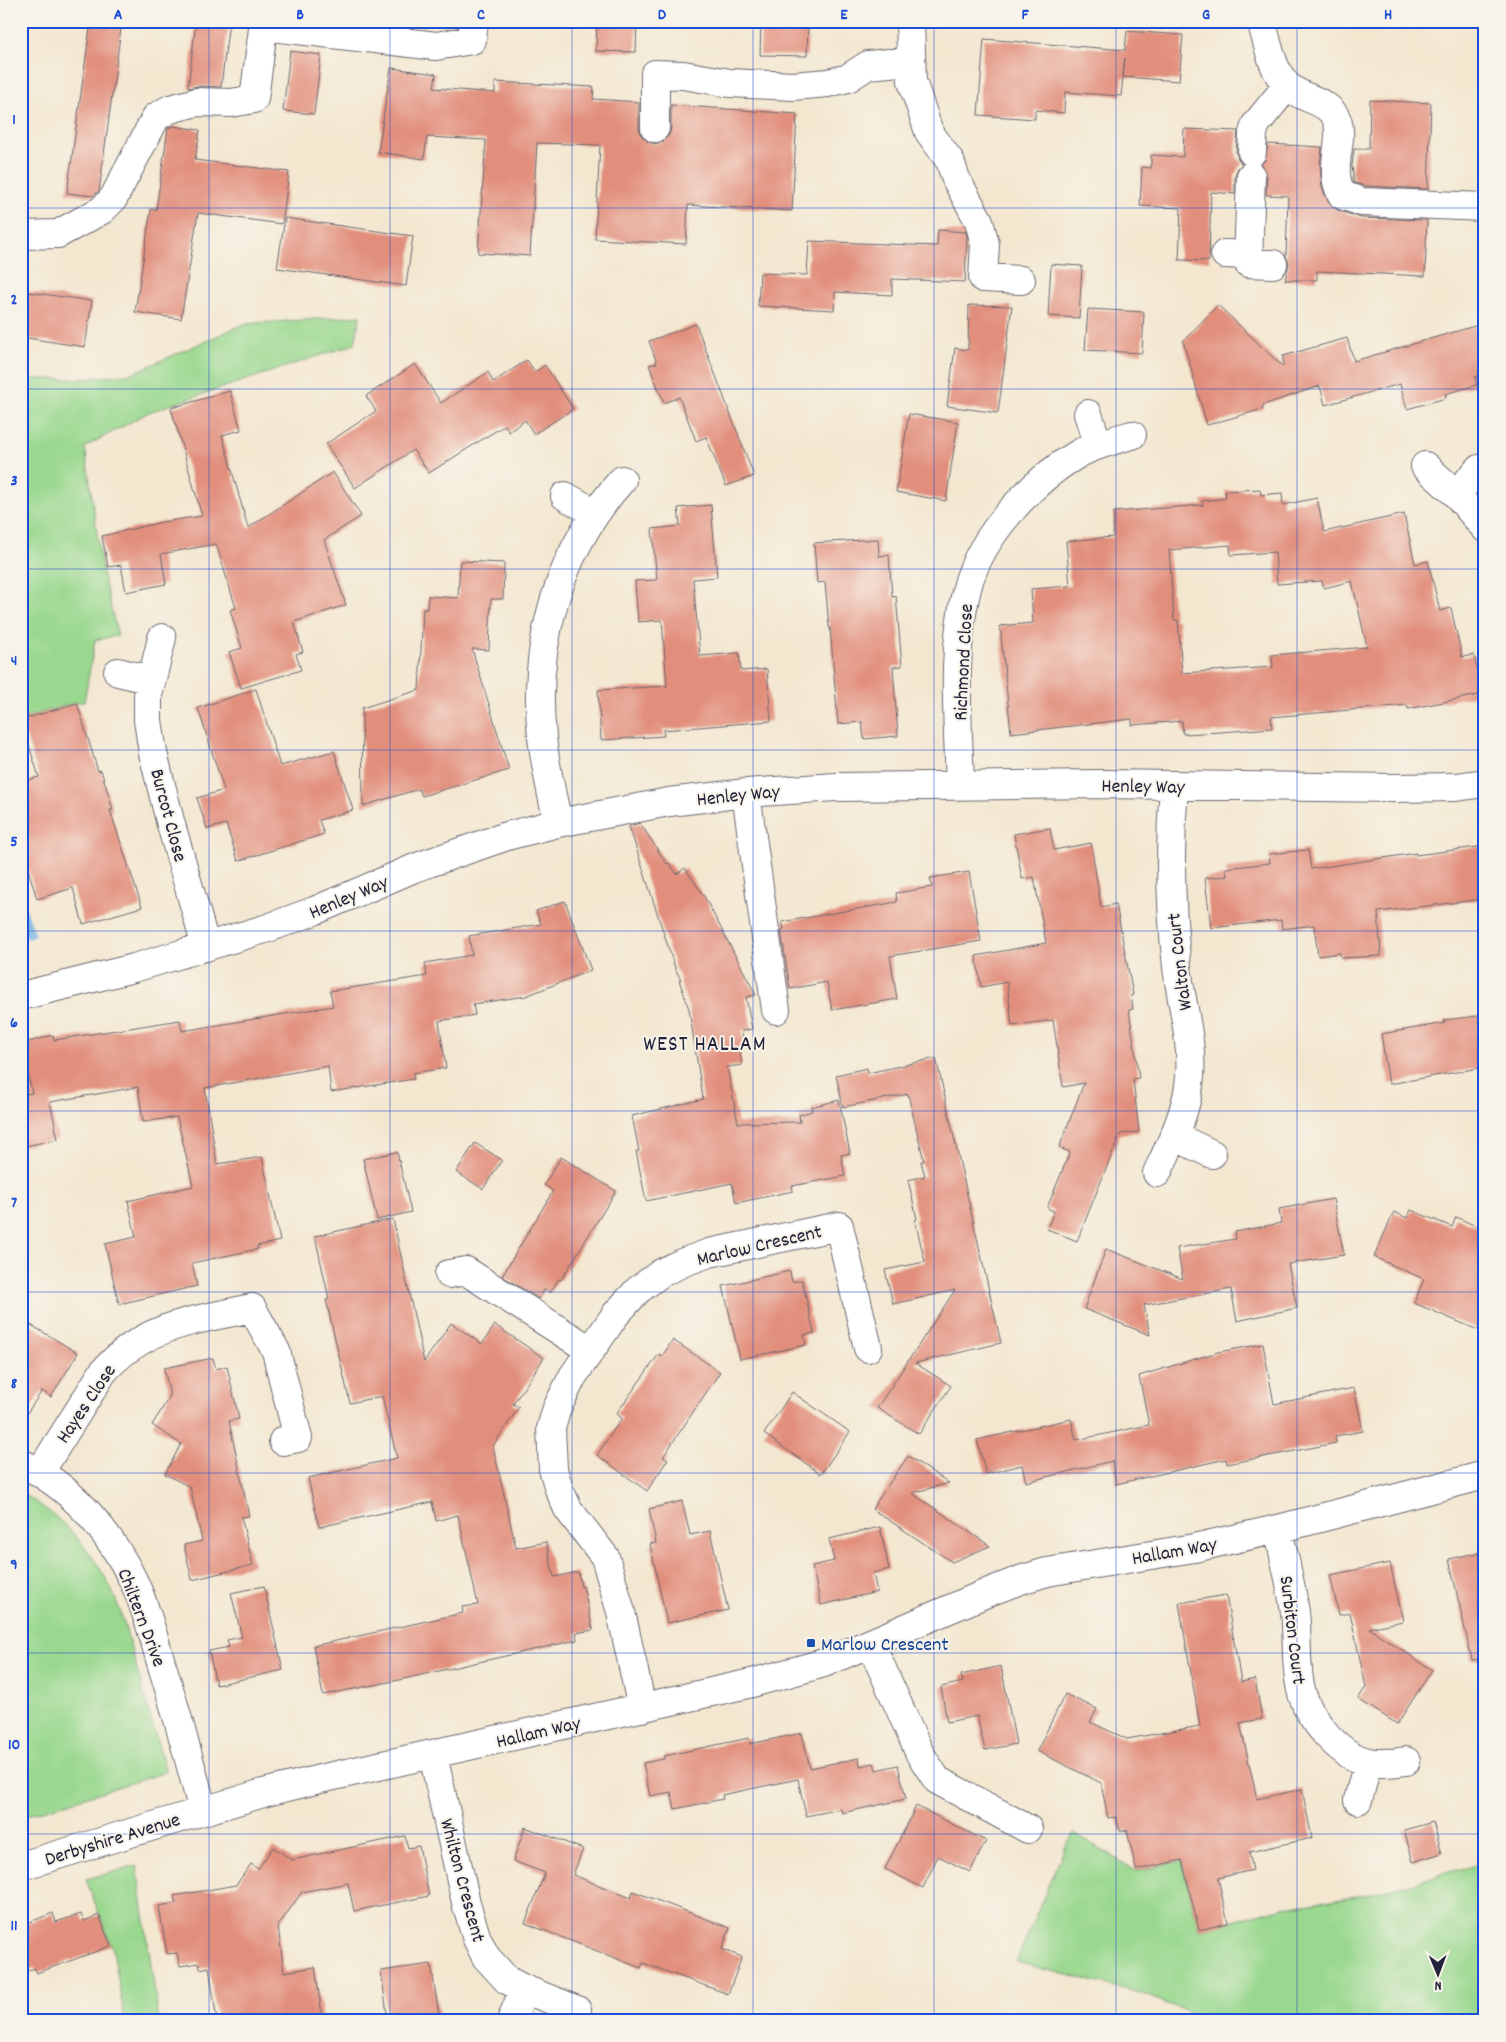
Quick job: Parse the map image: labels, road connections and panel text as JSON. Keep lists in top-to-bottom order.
{
  "streets": {
    "street": [
      "Richmond Close",
      "Henley Way",
      "Burcot Close",
      "Walton Court",
      "Marlow Crescent",
      "Hayes Close",
      "Hallam Way",
      "Chiltern Drive",
      "Surbiton Court",
      "Derbyshire Avenue",
      "Whilton Crescent"
    ]
  },
  "crossings": [
    ["Richmond Close", "Henley Way"],
    ["Henley Way", "Burcot Close"],
    ["Henley Way", "Walton Court"],
    ["Marlow Crescent", "Hallam Way"],
    ["Hayes Close", "Chiltern Drive"],
    ["Hallam Way", "Chiltern Drive"],
    ["Hallam Way", "Surbiton Court"],
    ["Hallam Way", "Derbyshire Avenue"],
    ["Hallam Way", "Whilton Crescent"],
    ["Chiltern Drive", "Derbyshire Avenue"]
  ],
  "districts": ["WEST HALLAM"],
  "places": {
    "transit": ["Marlow Crescent"]
  },
  "north": "bottom",
  "grid": {
    "columns": [
      "A",
      "B",
      "C",
      "D",
      "E",
      "F",
      "G",
      "H"
    ],
    "rows": [
      "1",
      "2",
      "3",
      "4",
      "5",
      "6",
      "7",
      "8",
      "9",
      "10",
      "11"
    ]
  }
}
